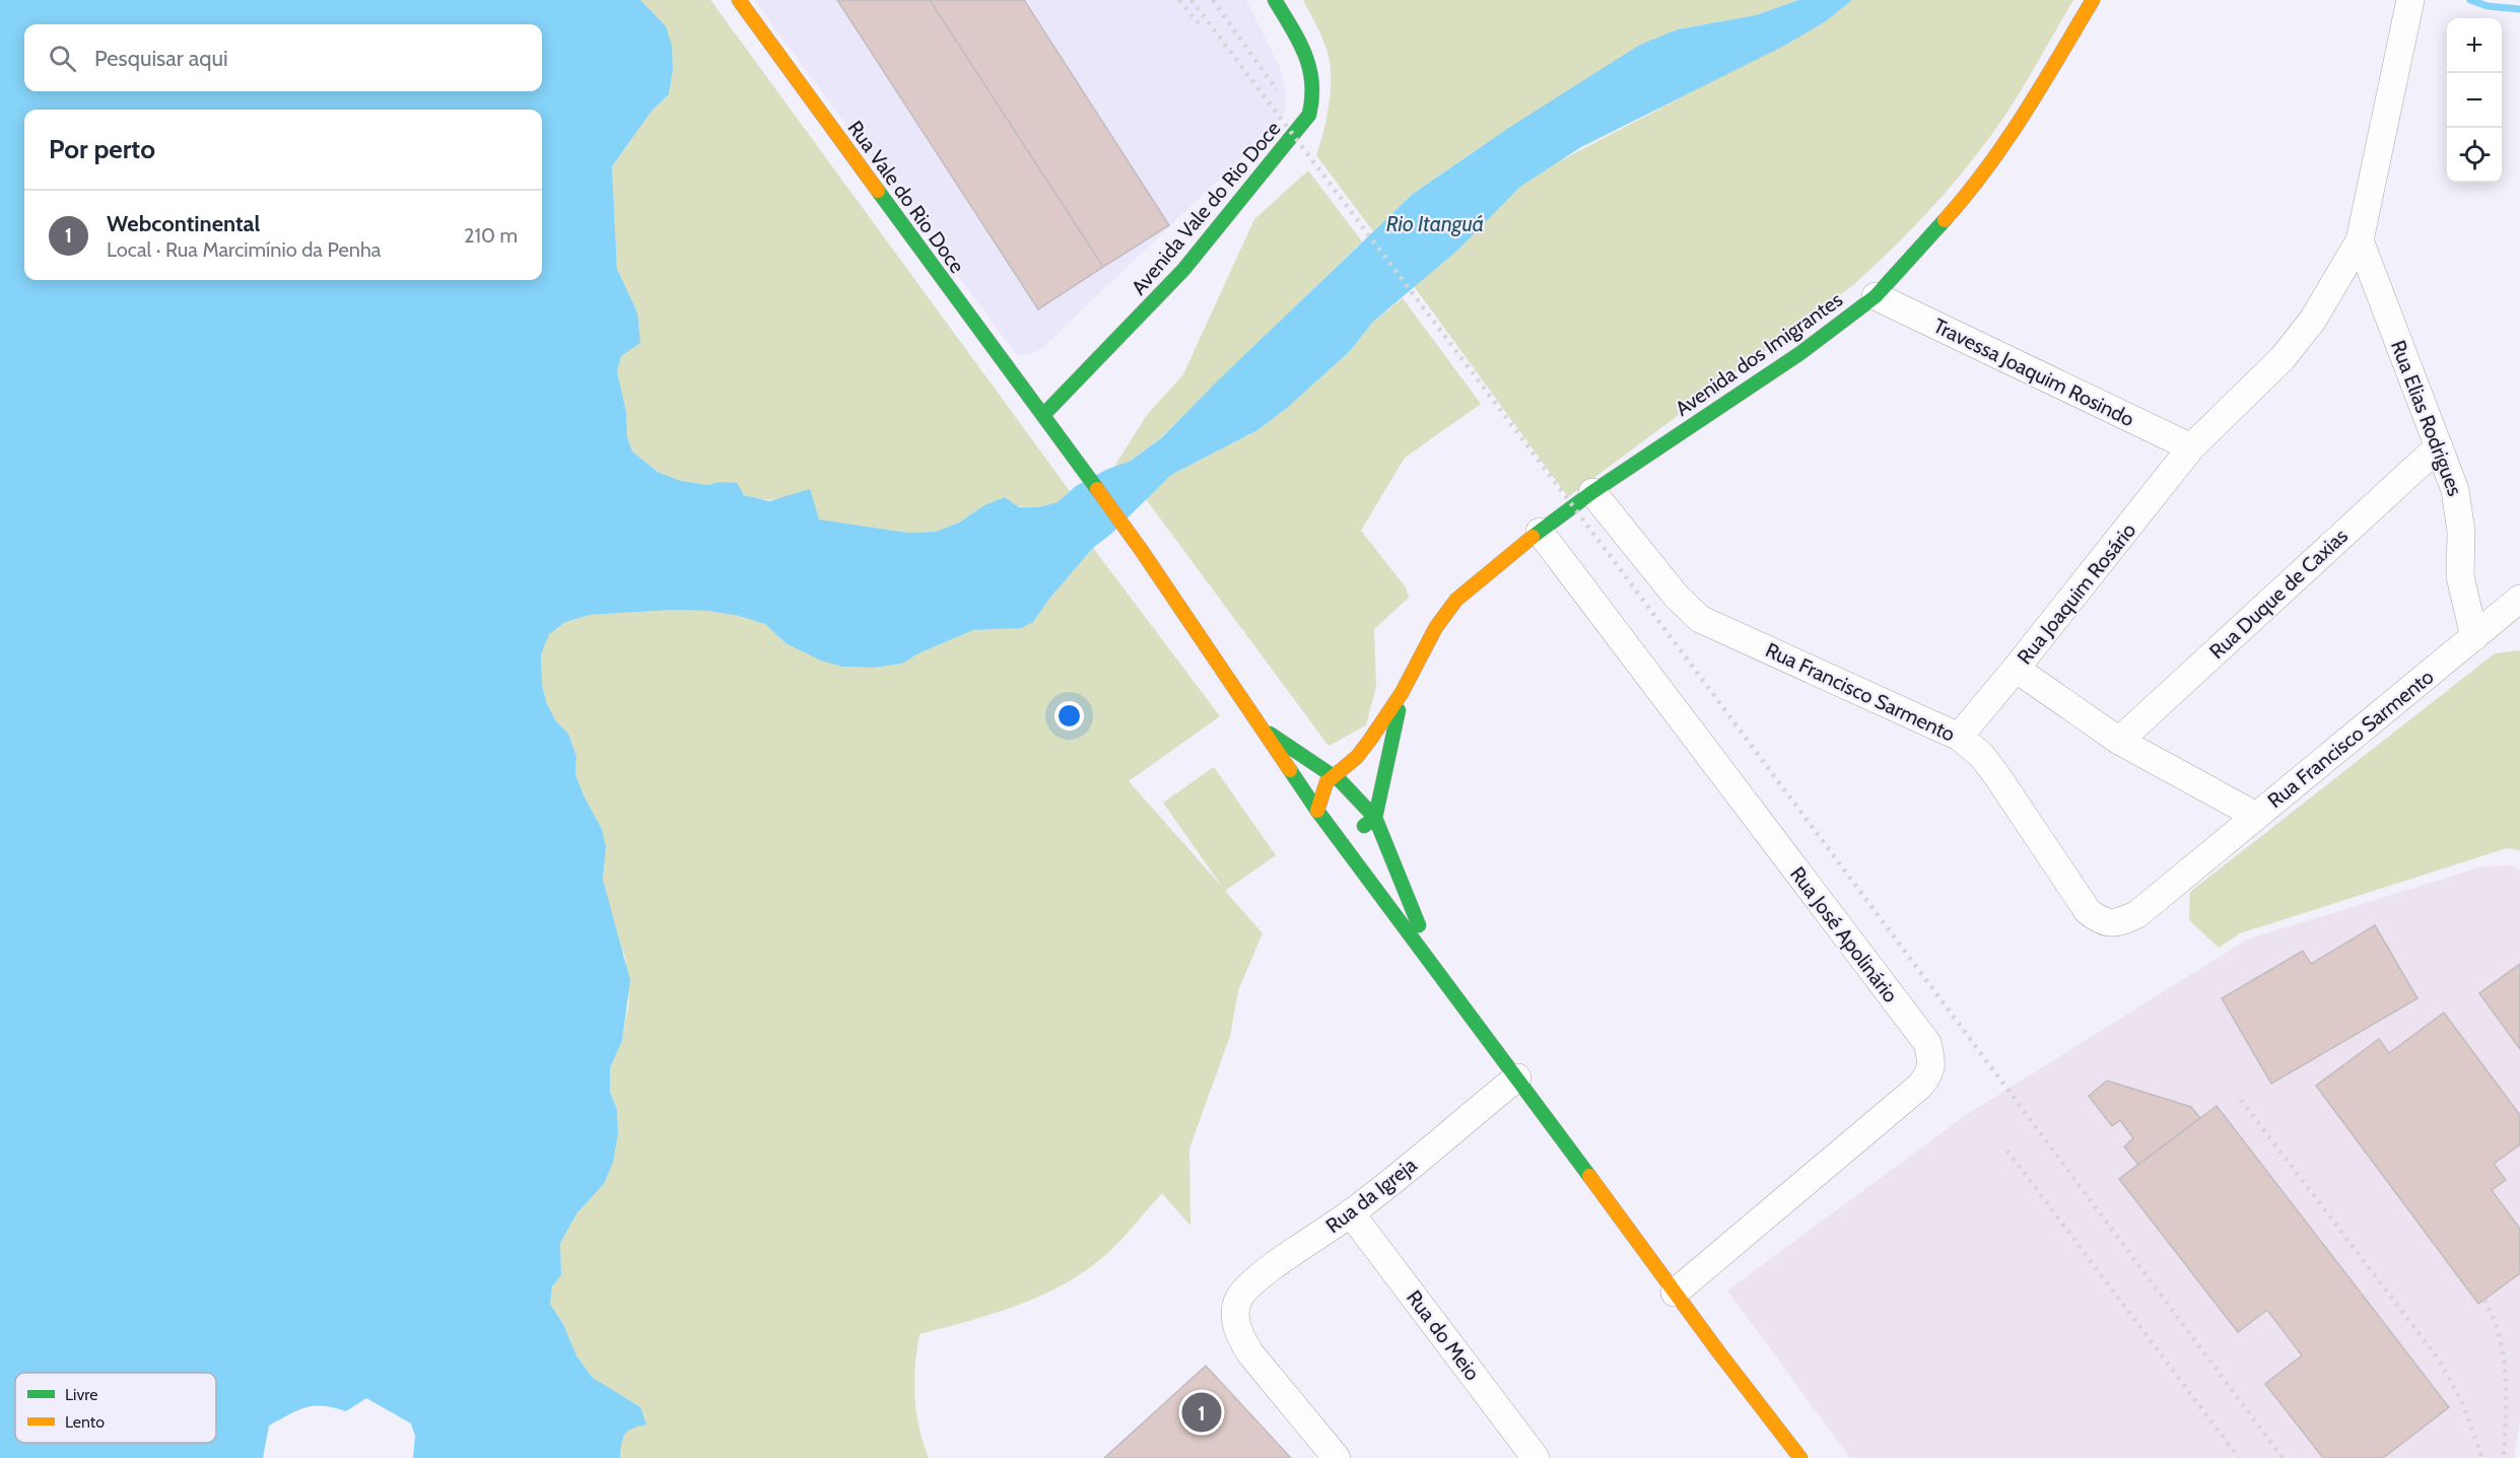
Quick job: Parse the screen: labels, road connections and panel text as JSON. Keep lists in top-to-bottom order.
{
  "streets": {
    "street": [
      "Rua Vale do Rio Doce",
      "Avenida Vale do Rio Doce",
      "Avenida dos Imigrantes",
      "Travessa Joaquim Rosindo",
      "Rua Elias Rodrigues",
      "Rua Joaquim Rosário",
      "Rua Duque de Caxias",
      "Rua Francisco Sarmento",
      "Rua José Apolinário",
      "Rua da Igreja",
      "Rua do Meio"
    ]
  },
  "crossings": [
    ["Rua Vale do Rio Doce", "Avenida Vale do Rio Doce"],
    ["Rua Vale do Rio Doce", "Avenida dos Imigrantes"],
    ["Avenida dos Imigrantes", "Travessa Joaquim Rosindo"],
    ["Avenida dos Imigrantes", "Rua Francisco Sarmento"],
    ["Avenida dos Imigrantes", "Rua José Apolinário"],
    ["Travessa Joaquim Rosindo", "Rua Joaquim Rosário"],
    ["Rua Elias Rodrigues", "Rua Joaquim Rosário"],
    ["Rua Elias Rodrigues", "Rua Duque de Caxias"],
    ["Rua Elias Rodrigues", "Rua Francisco Sarmento"],
    ["Rua Joaquim Rosário", "Rua Francisco Sarmento"],
    ["Rua da Igreja", "Rua do Meio"]
  ],
  "water": ["Rio Itanguá"],
  "legend": ["Livre", "Lento"],
  "page": {
    "map_buttons": ["+", "−"],
    "search": "Pesquisar aqui",
    "heading": "Por perto",
    "list": [
      {
        "mark": "1",
        "name": "Webcontinental",
        "note": "Local · Rua Marcimínio da Penha",
        "value": "210 m"
      }
    ],
    "pins": "1"
  }
}
